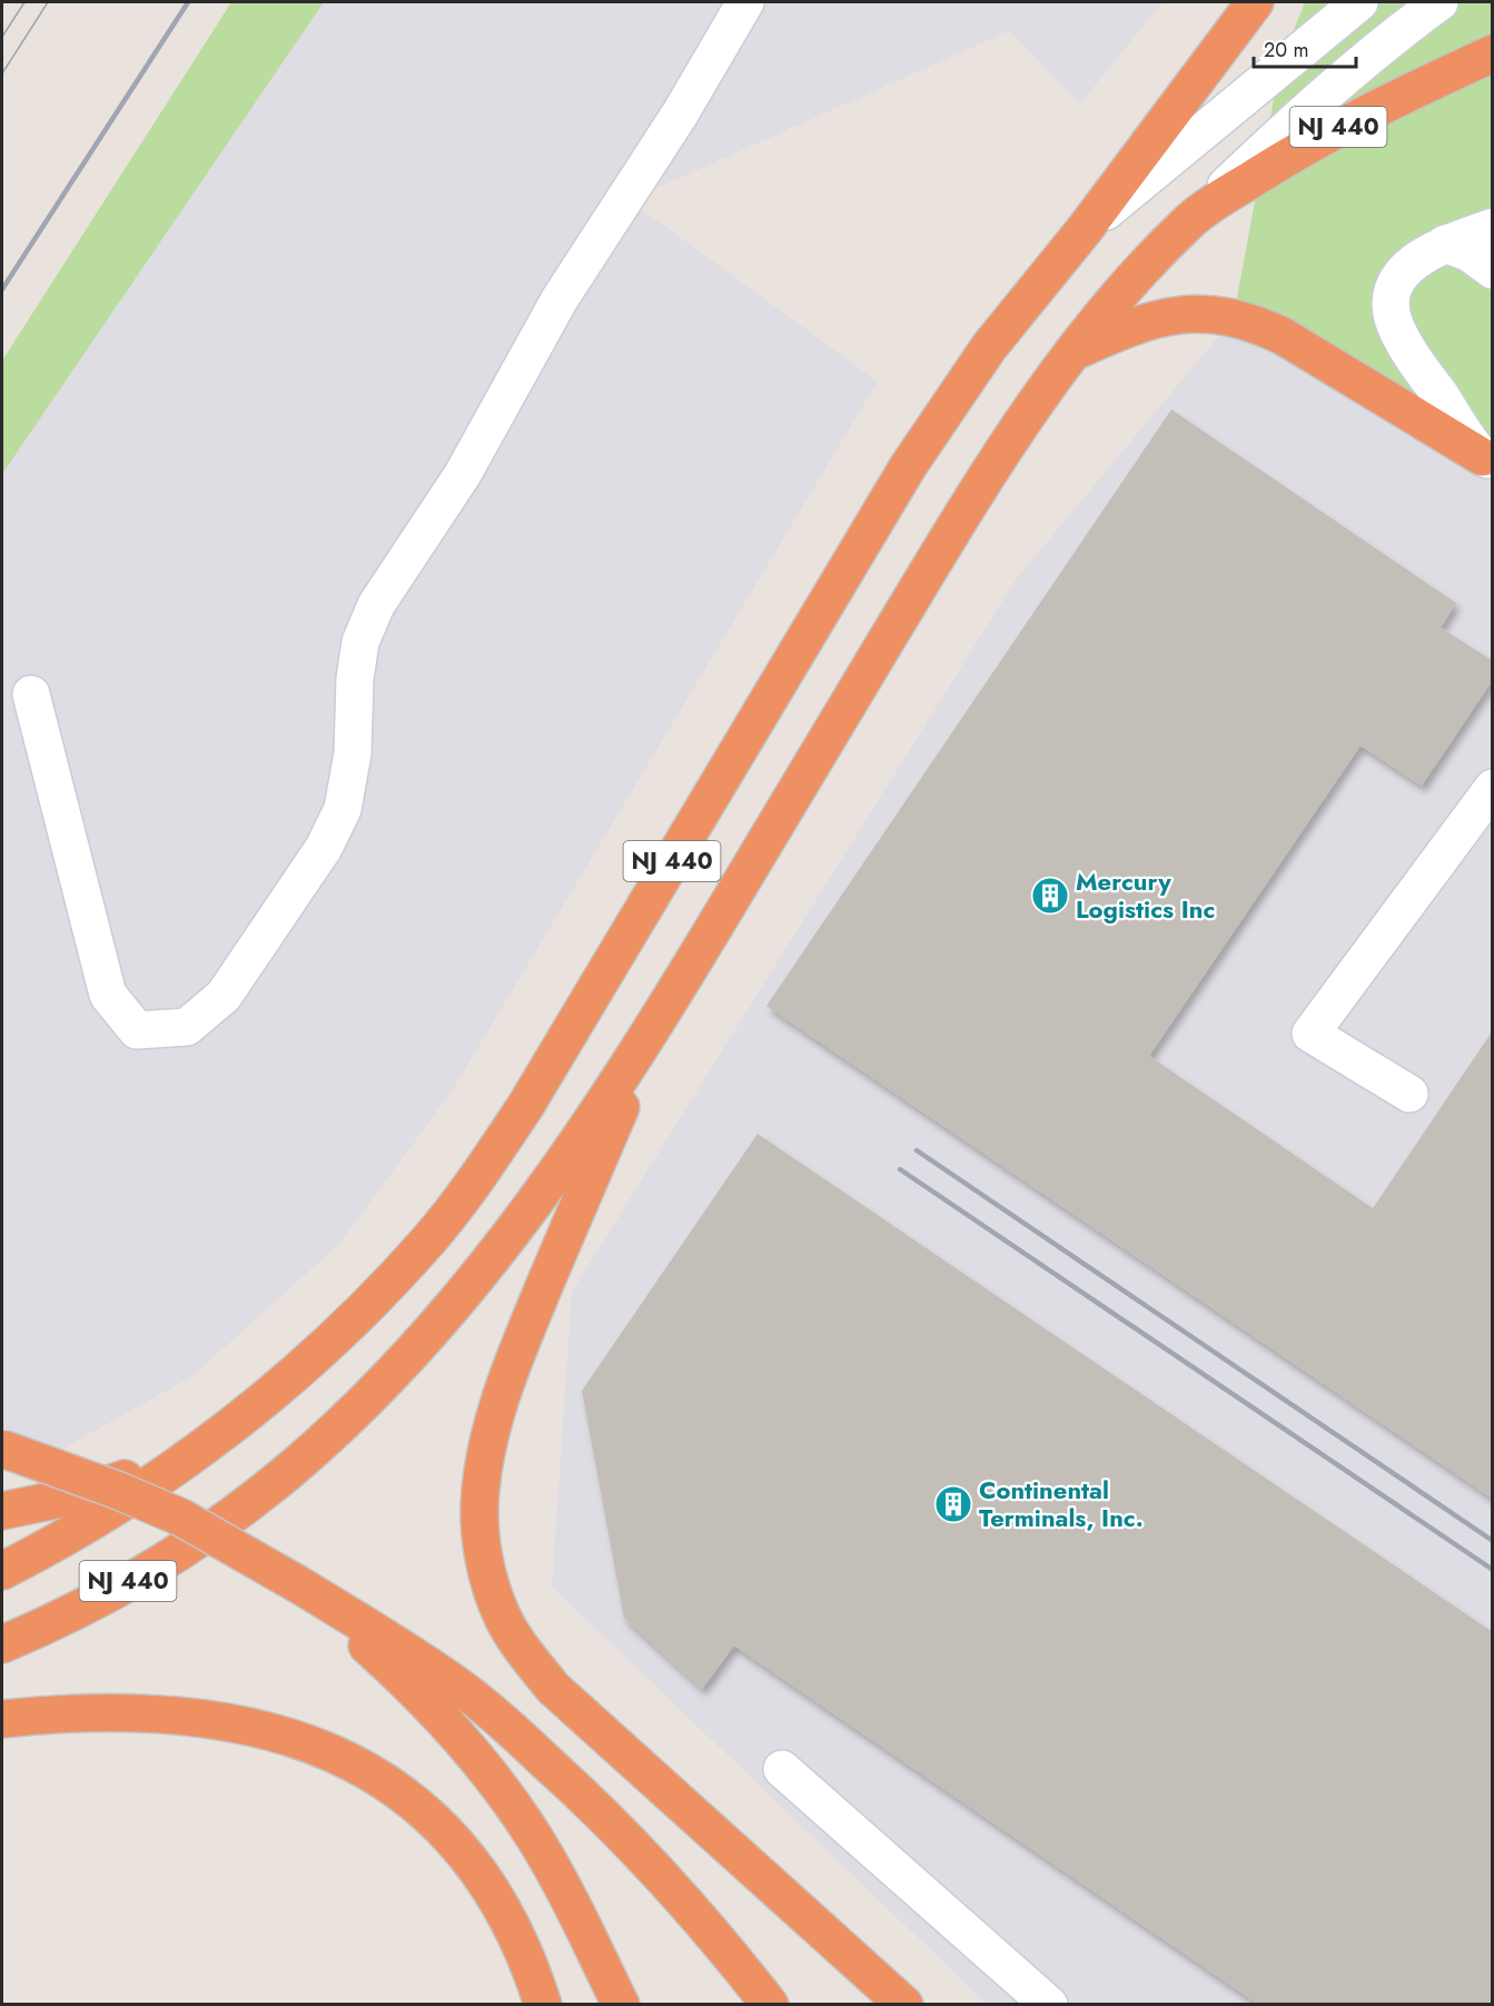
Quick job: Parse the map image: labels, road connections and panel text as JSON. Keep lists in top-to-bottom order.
{
  "streets": {
    "highway": ["NJ 440"]
  },
  "places": {
    "building": ["Mercury Logistics Inc", "Continental Terminals, Inc."]
  },
  "scale_bar": "20 m"
}
